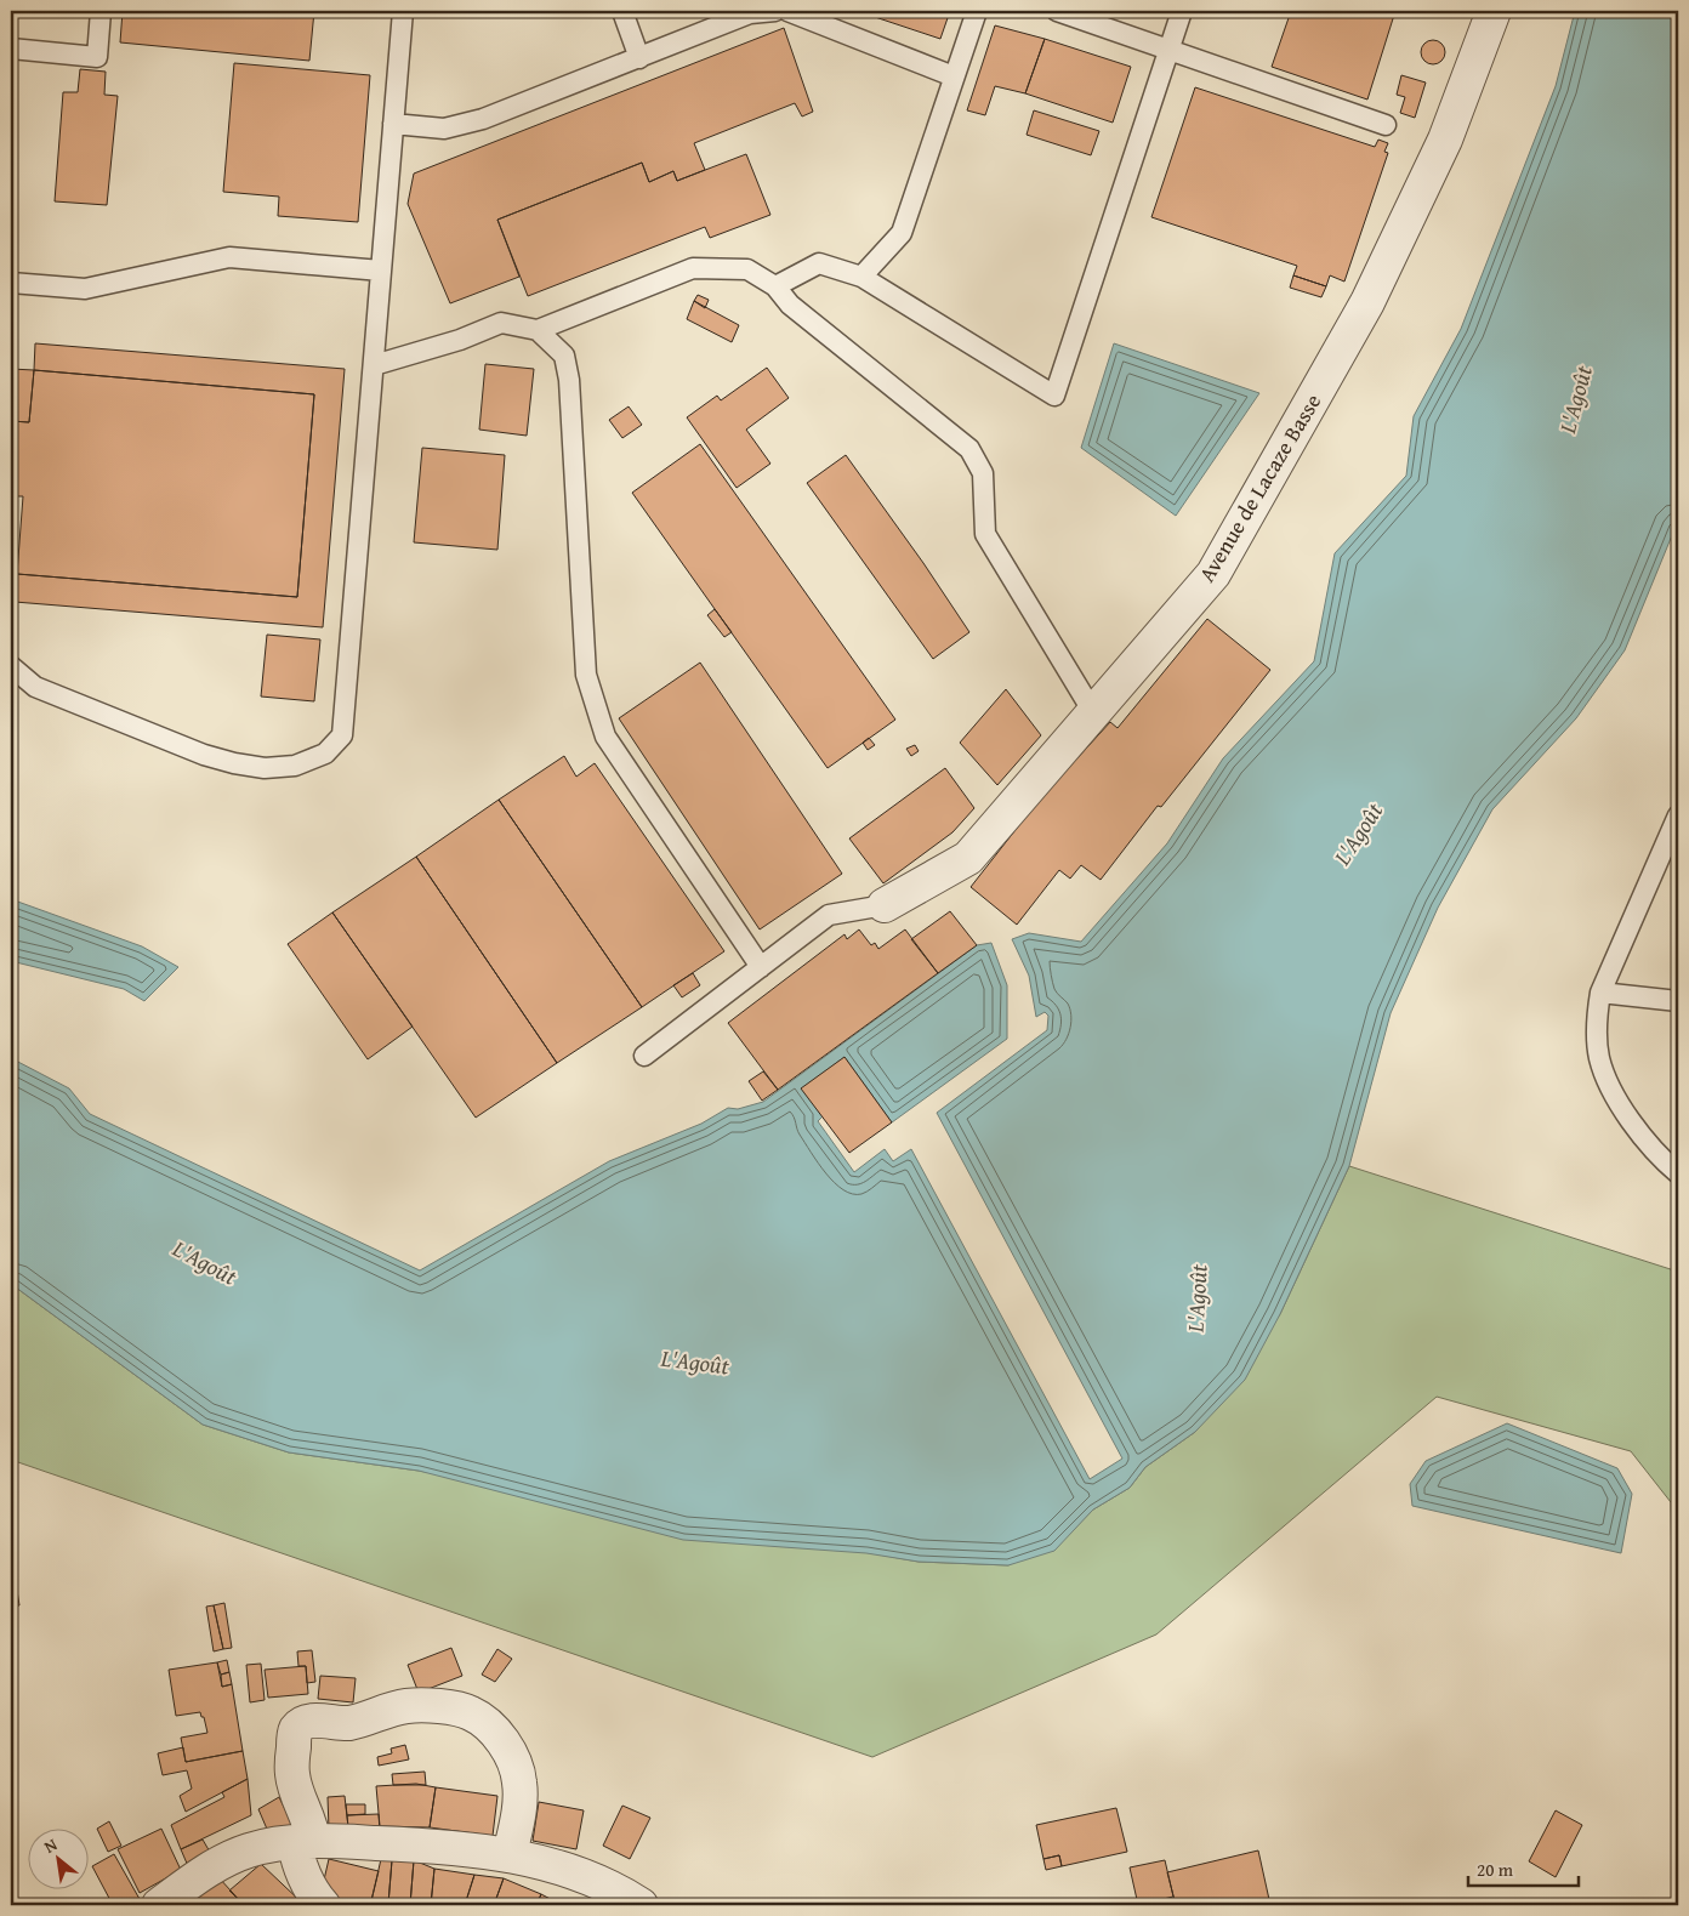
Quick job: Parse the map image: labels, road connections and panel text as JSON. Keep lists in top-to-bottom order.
{
  "streets": {
    "street": ["Avenue de Lacaze Basse"]
  },
  "water": ["L'Agoût"],
  "scale_bar": "20 m",
  "north": "top left"
}
